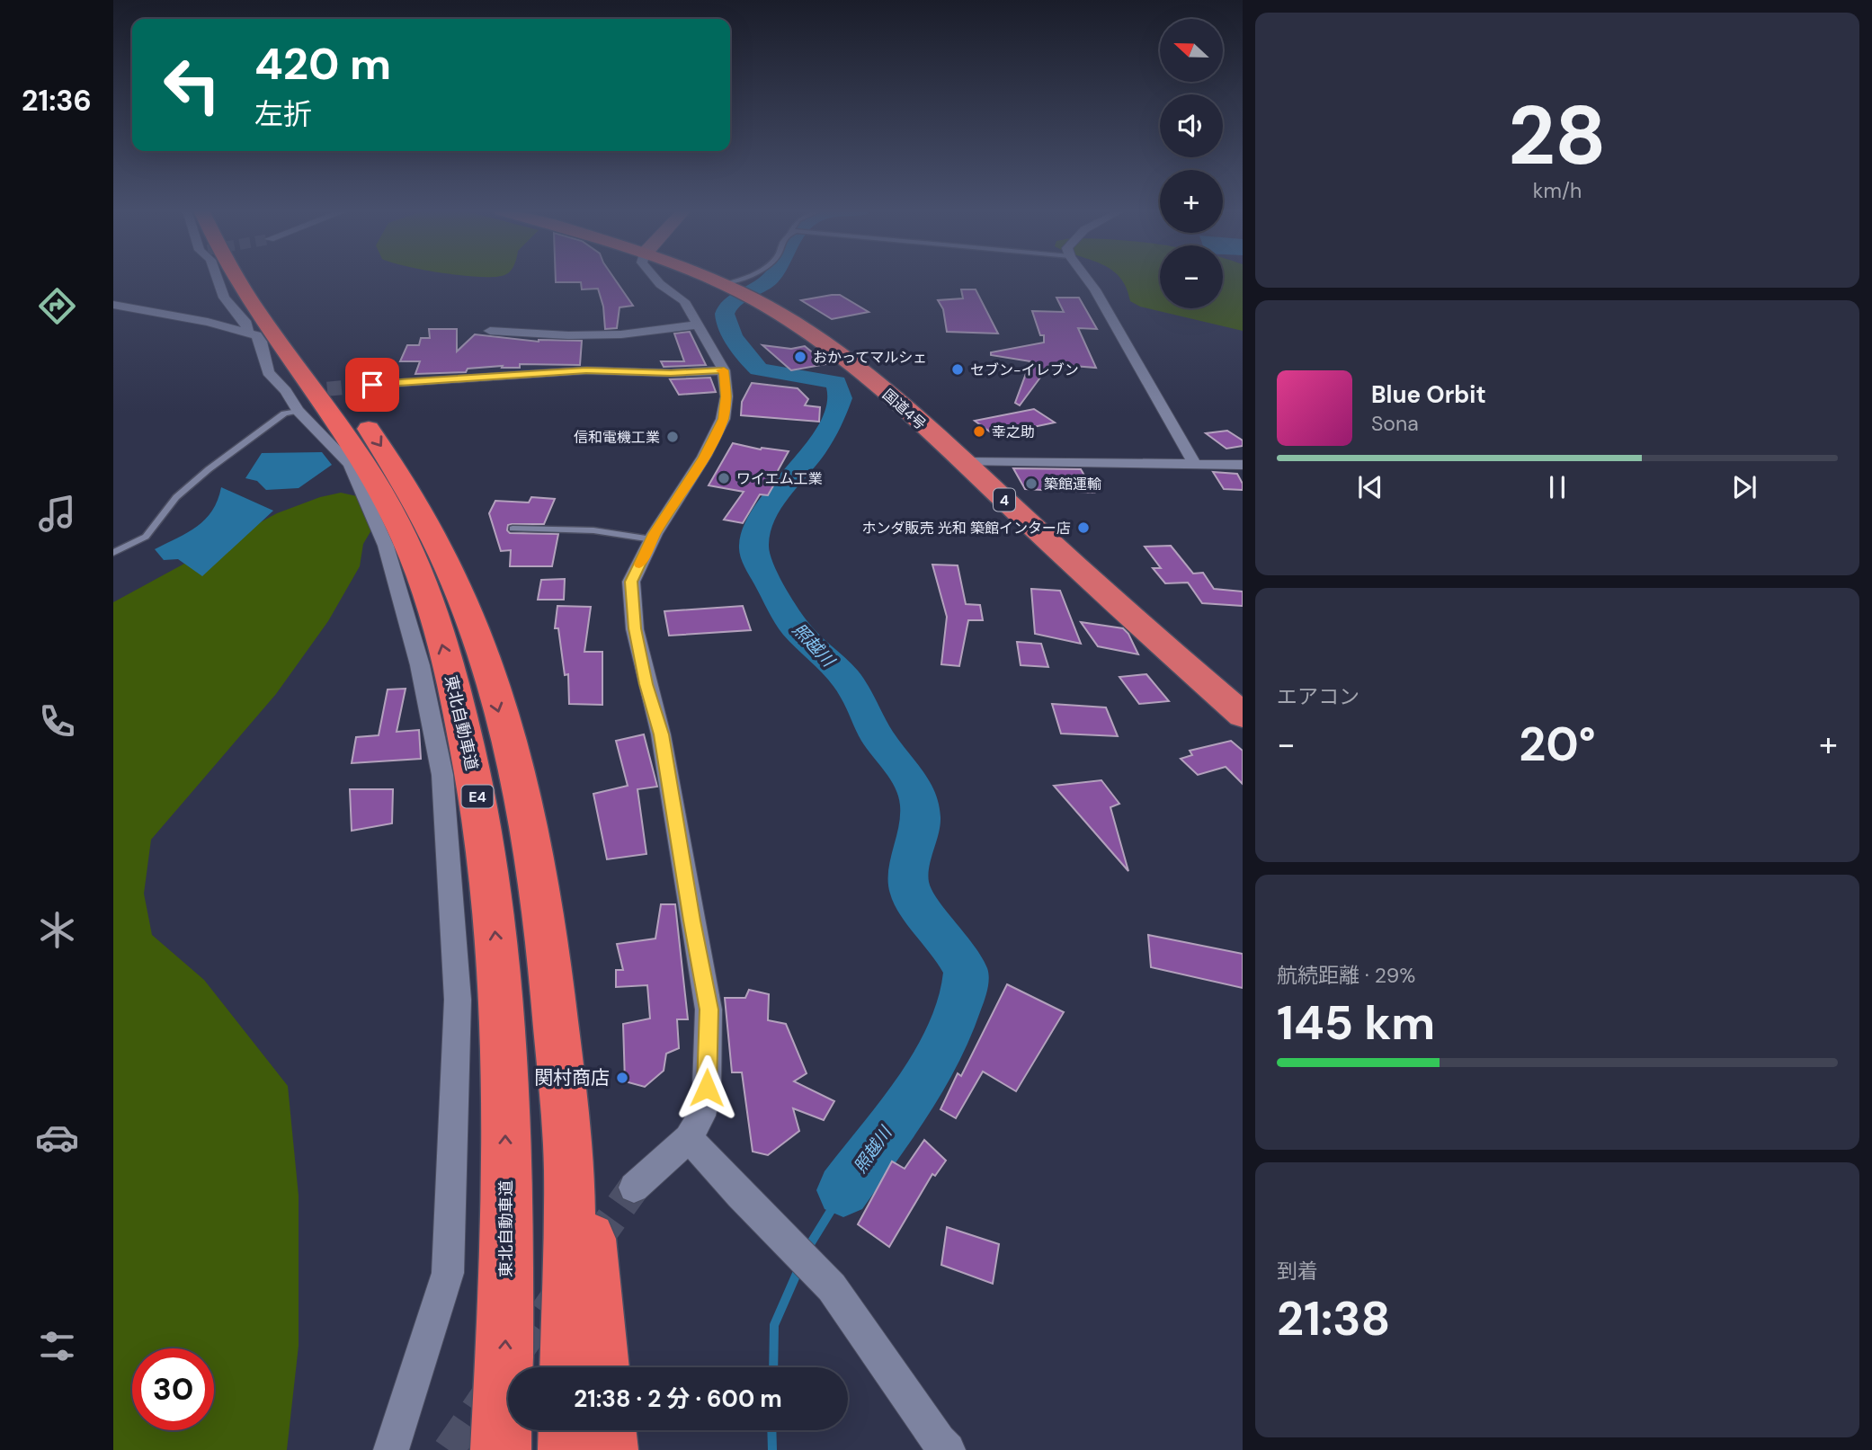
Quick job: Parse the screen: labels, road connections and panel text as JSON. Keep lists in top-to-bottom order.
{
  "streets": {
    "highway": [
      "国道4号",
      "4",
      "東北自動車道",
      "E4"
    ]
  },
  "water": ["照越川"],
  "places": [
    "おかってマルシェ",
    "セブン-イレブン",
    "幸之助",
    "信和電機工業",
    "ワイエム工業",
    "築館運輸",
    "ホンダ販売 光和 築館インター店",
    "関村商店"
  ],
  "north": "left",
  "page": {
    "tabs": "21:36",
    "tile": [
      ["28", "km/h"],
      "エアコン",
      ["航続距離 · 29%", "145 km"],
      ["到着", "21:38"]
    ],
    "map_buttons": ["+", "−"],
    "turn": ["420 m", "左折"],
    "song": ["Blue Orbit", "Sona"],
    "heat": ["−", "20°", "+"],
    "limit": "30",
    "trip": "21:38 · 2 分 · 600 m"
  }
}
